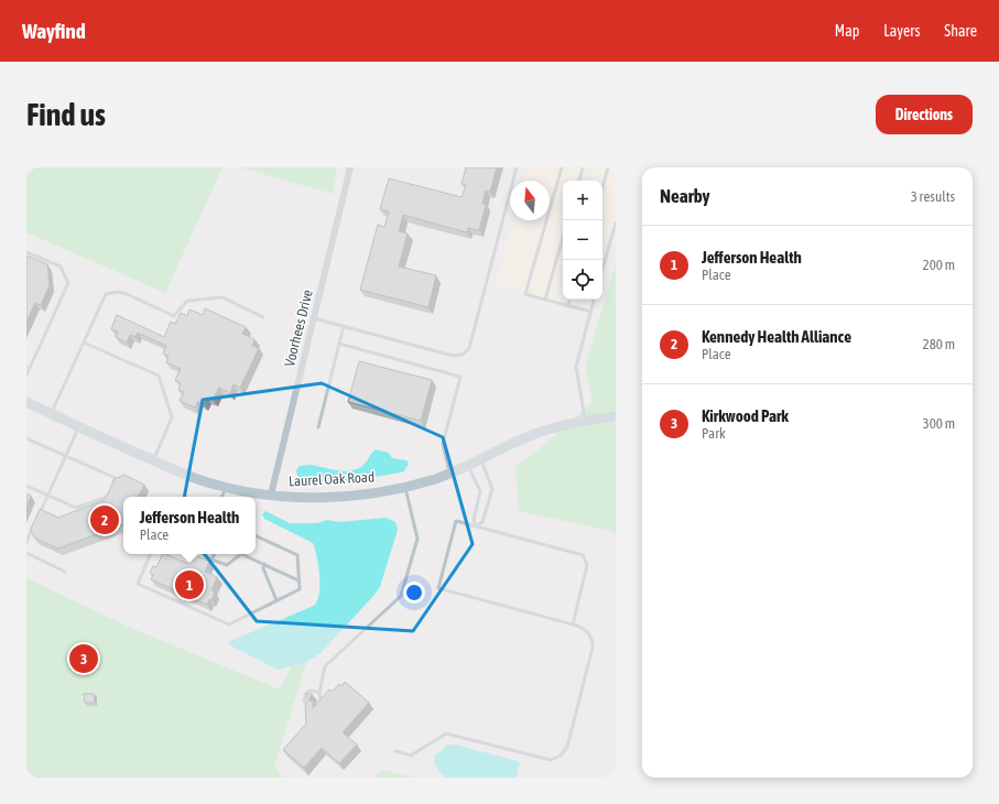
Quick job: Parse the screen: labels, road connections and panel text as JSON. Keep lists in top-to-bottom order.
{
  "streets": {
    "street": ["Voorhees Drive", "Laurel Oak Road"]
  },
  "crossings": [
    ["Voorhees Drive", "Laurel Oak Road"]
  ],
  "north": "top",
  "page": {
    "header": "Wayfind",
    "nav": ["Map", "Layers", "Share"],
    "buttons": "Directions",
    "title": "Find us",
    "heading": ["Nearby", "3 results"],
    "map_buttons": ["+", "−"],
    "list": [
      {
        "mark": "1",
        "name": "Jefferson Health",
        "note": "Place",
        "value": "200 m"
      },
      {
        "mark": "2",
        "name": "Kennedy Health Alliance",
        "note": "Place",
        "value": "280 m"
      },
      {
        "mark": "3",
        "name": "Kirkwood Park",
        "note": "Park",
        "value": "300 m"
      }
    ],
    "popup": ["Jefferson Health", "Place"],
    "pins": ["2", "1", "3"]
  }
}
